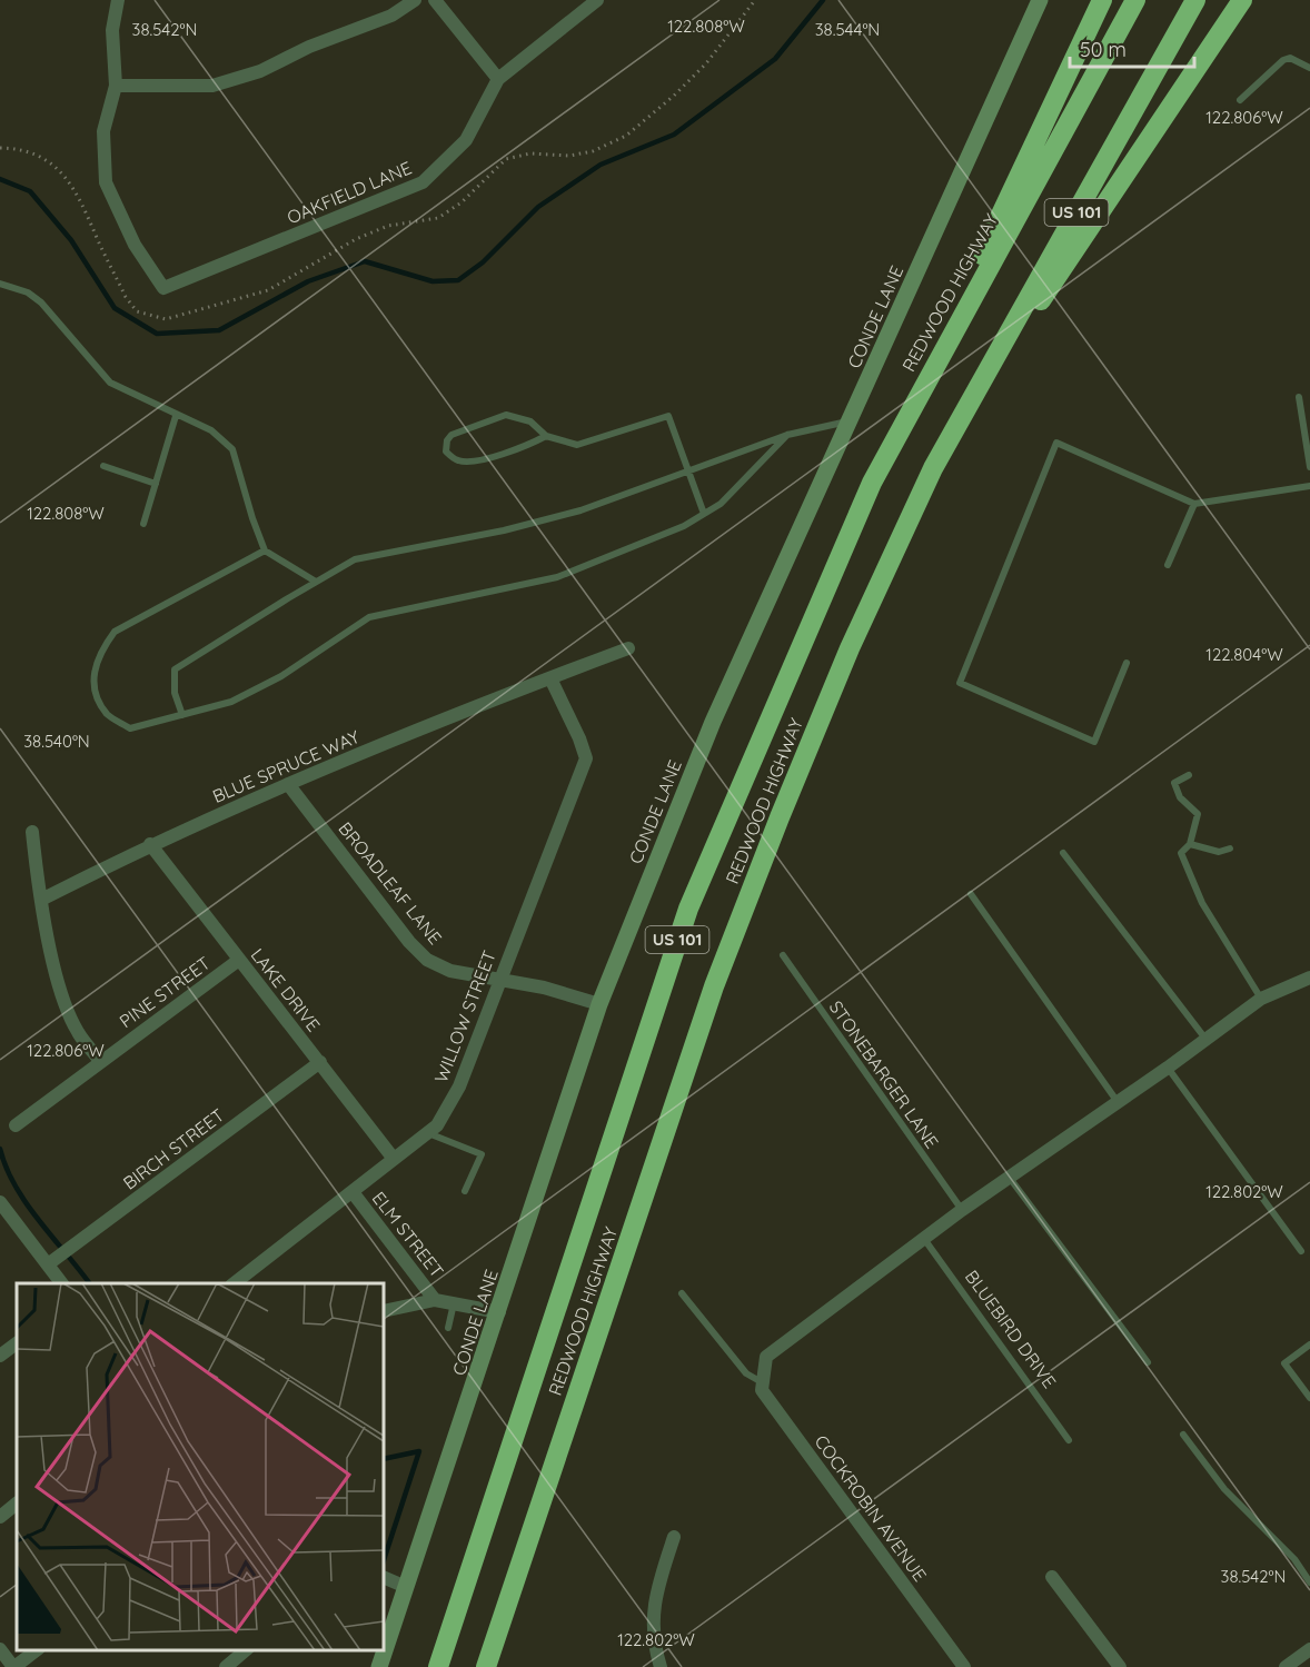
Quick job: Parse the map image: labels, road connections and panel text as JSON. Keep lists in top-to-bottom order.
{
  "streets": {
    "highway": ["US 101", "REDWOOD HIGHWAY"],
    "street": [
      "OAKFIELD LANE",
      "CONDE LANE",
      "BLUE SPRUCE WAY",
      "BROADLEAF LANE",
      "LAKE DRIVE",
      "PINE STREET",
      "WILLOW STREET",
      "BIRCH STREET",
      "ELM STREET",
      "COCKROBIN AVENUE"
    ],
    "lane": ["STONEBARGER LANE", "BLUEBIRD DRIVE"]
  },
  "crossings": [
    ["CONDE LANE", "BROADLEAF LANE"],
    ["BLUE SPRUCE WAY", "BROADLEAF LANE"],
    ["BLUE SPRUCE WAY", "LAKE DRIVE"],
    ["BLUE SPRUCE WAY", "WILLOW STREET"],
    ["BROADLEAF LANE", "WILLOW STREET"],
    ["LAKE DRIVE", "PINE STREET"],
    ["LAKE DRIVE", "WILLOW STREET"],
    ["LAKE DRIVE", "BIRCH STREET"],
    ["WILLOW STREET", "ELM STREET"]
  ],
  "scale_bar": "50 m",
  "coordinates": [
    "122.808°W",
    "38.542°N",
    "38.544°N",
    "122.806°W",
    "122.804°W",
    "38.540°N",
    "122.802°W"
  ]
}
